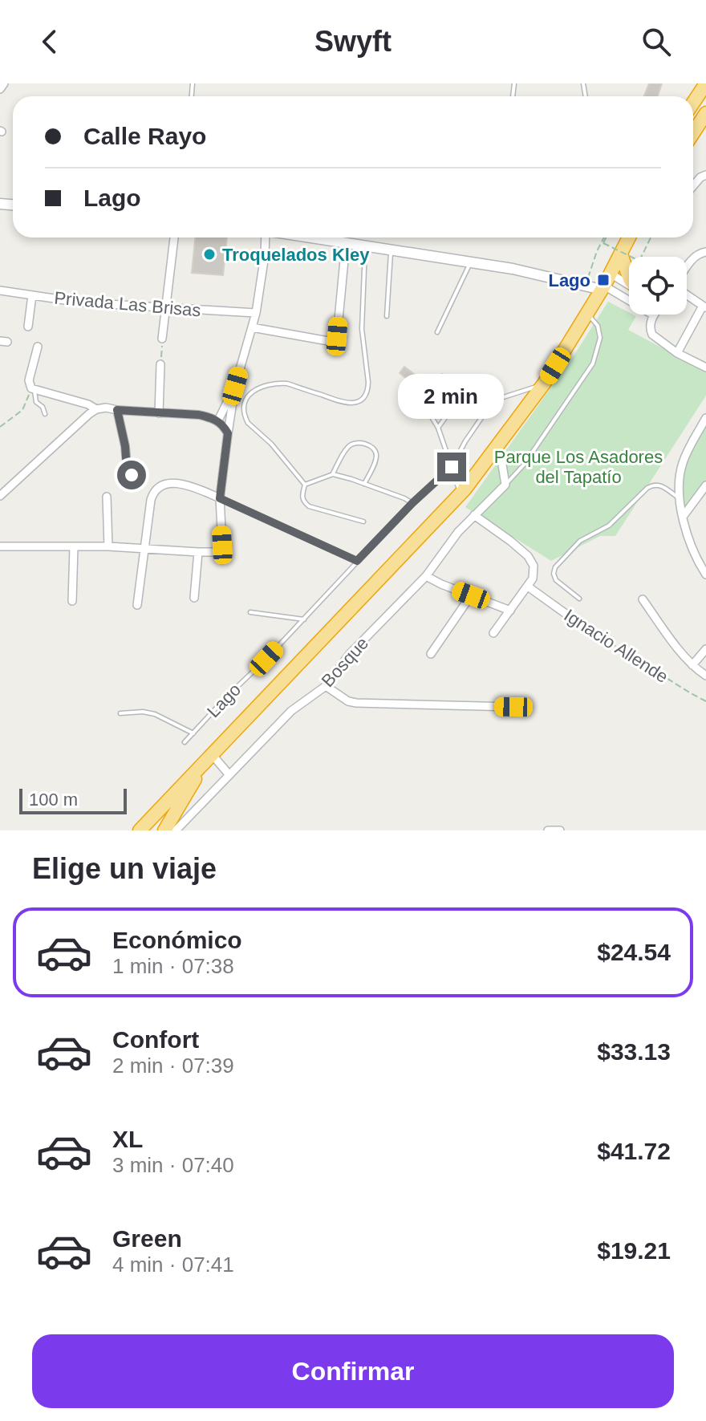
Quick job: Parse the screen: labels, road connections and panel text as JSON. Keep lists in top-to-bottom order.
{
  "streets": {
    "street": ["Privada Las Brisas", "Ignacio Allende", "Bosque"],
    "lane": ["Lago"]
  },
  "parks": ["Parque Los Asadores del Tapatío"],
  "places": {
    "other": ["Troquelados Kley"],
    "transit": ["Lago"]
  },
  "scale_bar": "100 m",
  "page": {
    "header": "Swyft",
    "banner": ["Calle Rayo", "Lago"],
    "bubble": "2 min",
    "scale": "100 m",
    "heading": "Elige un viaje",
    "list": [
      {
        "name": "Económico",
        "note": "1 min · 07:38",
        "value": "$24.54"
      },
      {
        "name": "Confort",
        "note": "2 min · 07:39",
        "value": "$33.13"
      },
      {
        "name": "XL",
        "note": "3 min · 07:40",
        "value": "$41.72"
      },
      {
        "name": "Green",
        "note": "4 min · 07:41",
        "value": "$19.21"
      }
    ],
    "buttons": "Confirmar"
  }
}
